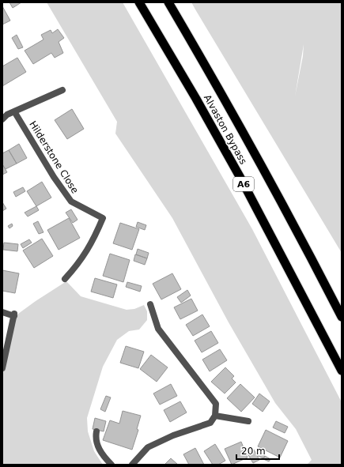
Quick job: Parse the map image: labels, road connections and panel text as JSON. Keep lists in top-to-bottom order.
{
  "streets": {
    "highway": ["Alvaston Bypass", "A6"],
    "street": ["Hilderstone Close"]
  },
  "scale_bar": "20 m"
}
